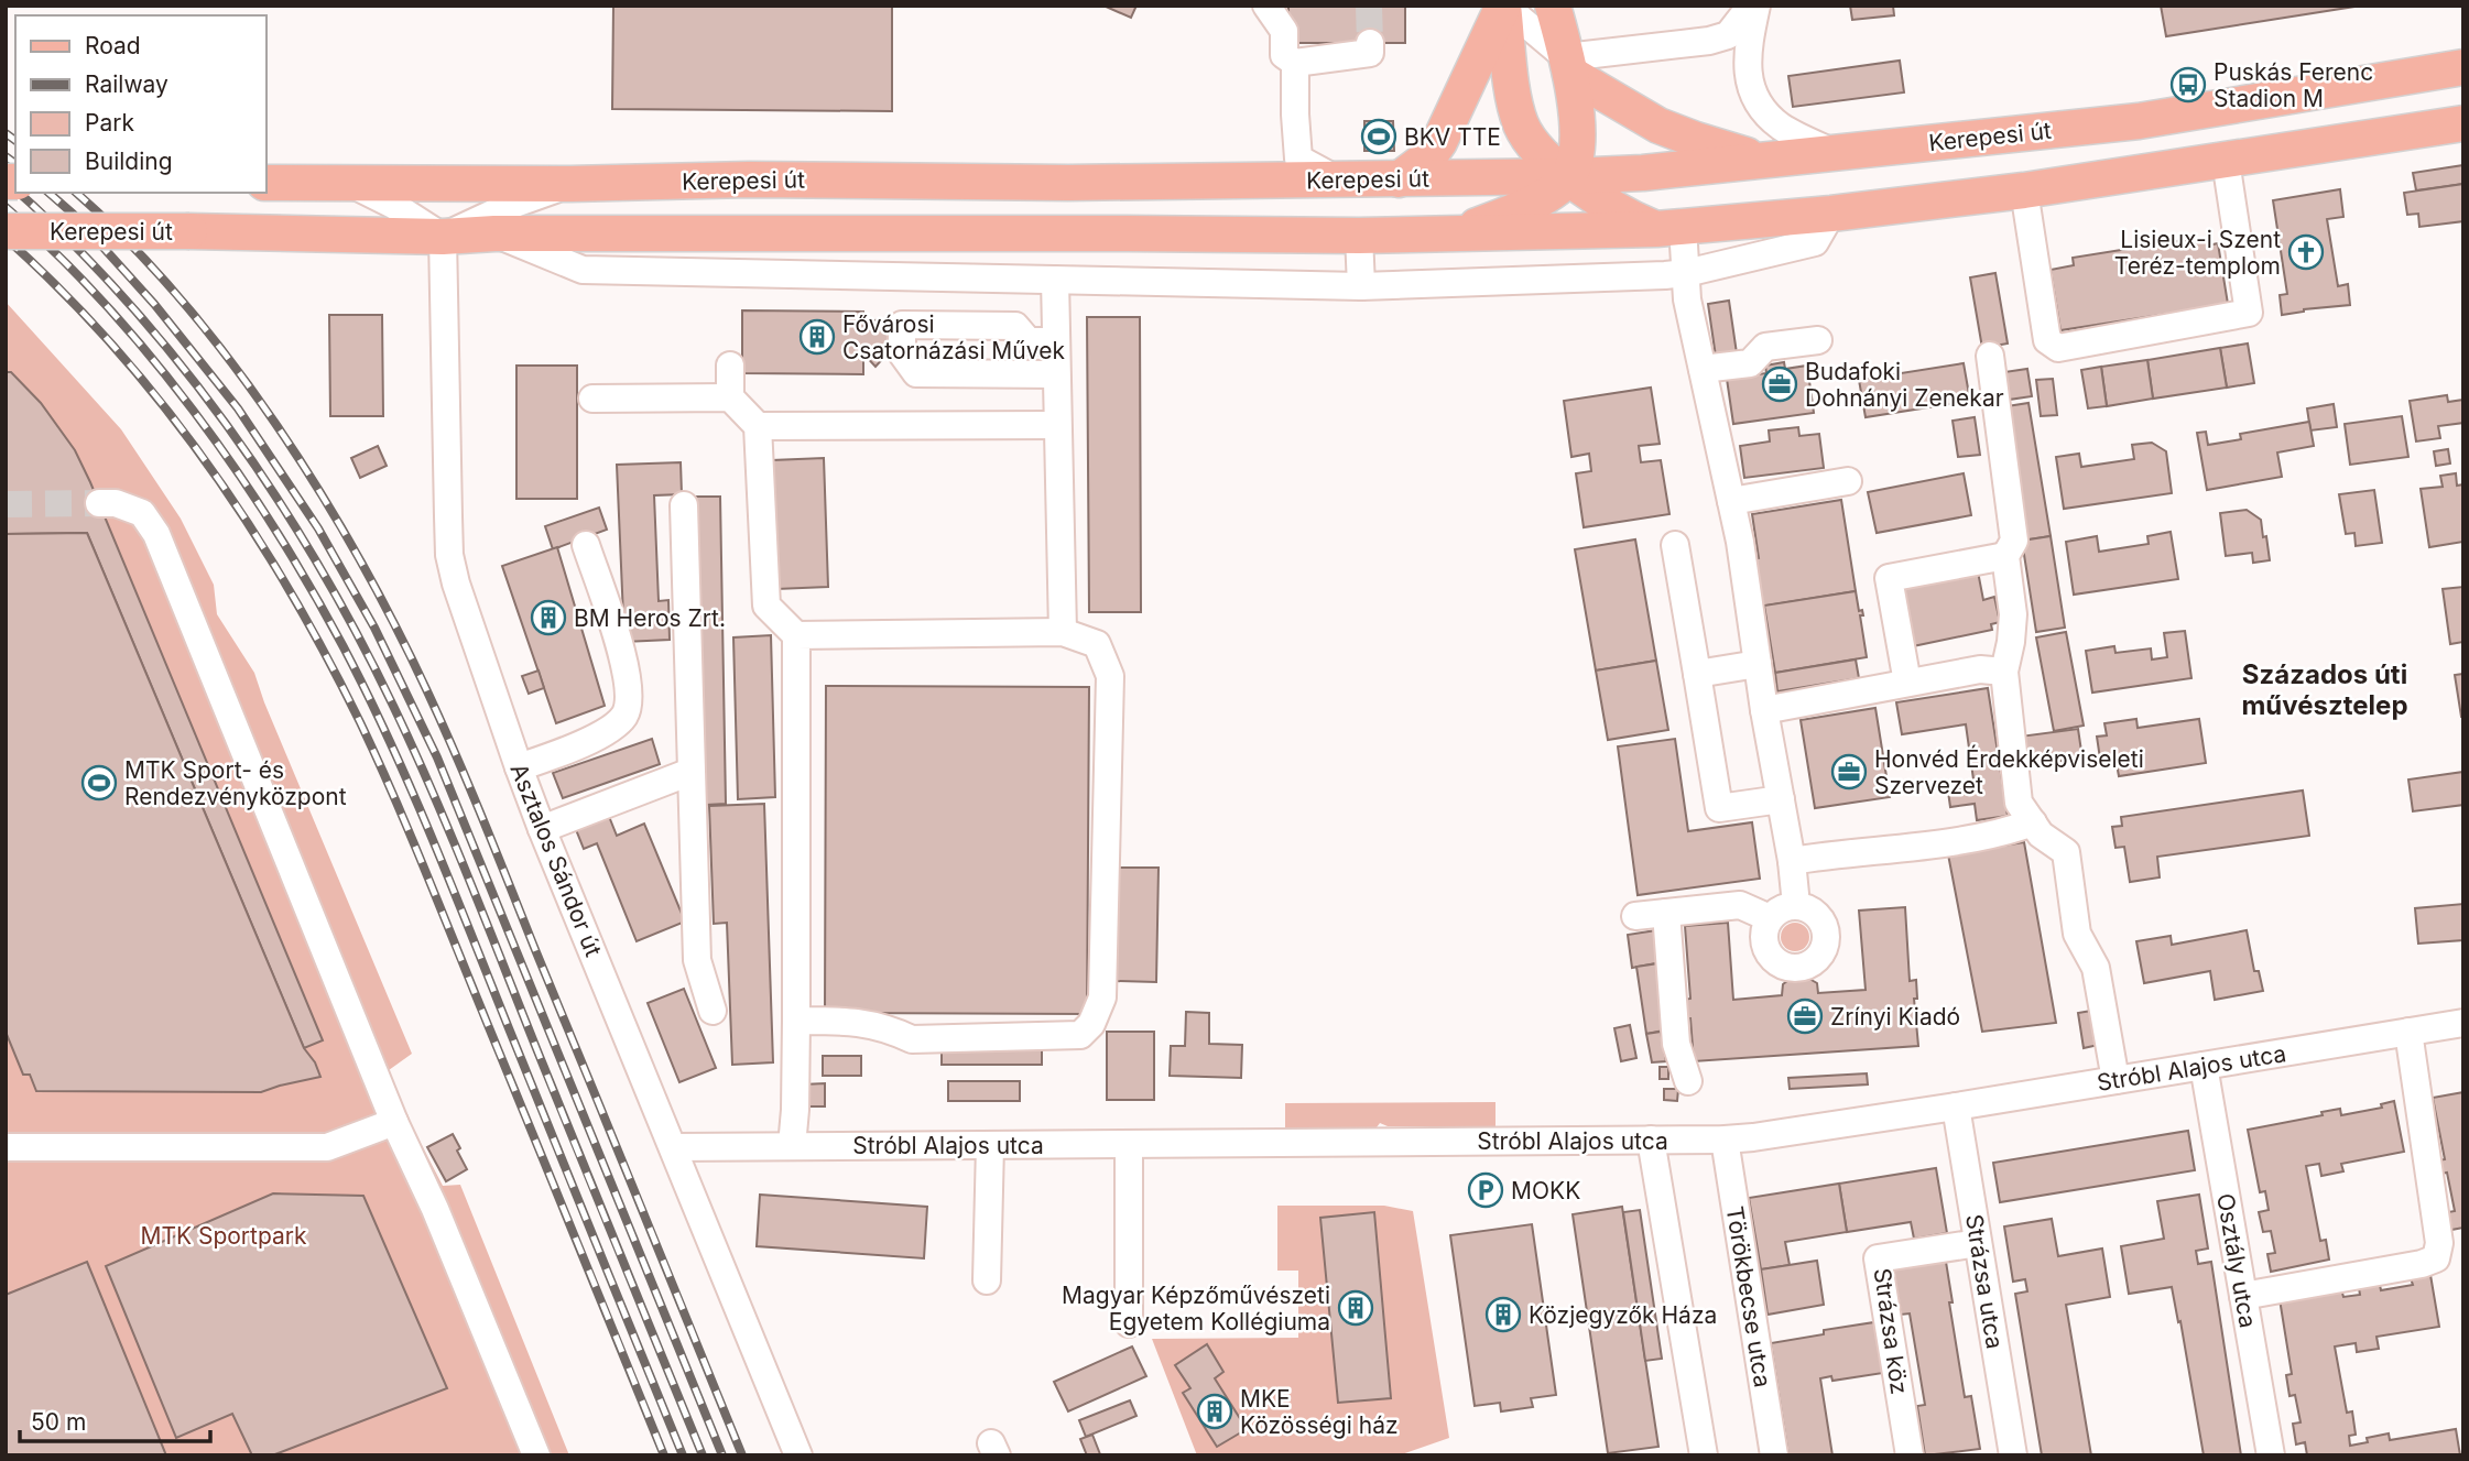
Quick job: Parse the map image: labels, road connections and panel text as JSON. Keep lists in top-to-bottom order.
{
  "streets": {
    "main road": ["Kerepesi út"],
    "street": [
      "Asztalos Sándor út",
      "Stróbl Alajos utca",
      "Osztály utca",
      "Strázsa utca",
      "Törökbecse utca",
      "Strázsa köz"
    ]
  },
  "crossings": [
    ["Kerepesi út", "Asztalos Sándor út"],
    ["Asztalos Sándor út", "Stróbl Alajos utca"],
    ["Stróbl Alajos utca", "Osztály utca"],
    ["Stróbl Alajos utca", "Strázsa utca"],
    ["Stróbl Alajos utca", "Törökbecse utca"],
    ["Strázsa utca", "Strázsa köz"]
  ],
  "districts": ["Százados úti művésztelep"],
  "parks": ["MTK Sportpark"],
  "places": {
    "bus stop": ["Puskás Ferenc Stadion M"],
    "sports": ["BKV TTE", "MTK Sport- és Rendezvényközpont"],
    "church": ["Lisieux-i Szent Teréz-templom"],
    "building": [
      "Fővárosi Csatornázási Művek",
      "BM Heros Zrt.",
      "Magyar Képzőművészeti Egyetem Kollégiuma",
      "Közjegyzők Háza",
      "MKE Közösségi ház"
    ],
    "office": ["Budafoki Dohnányi Zenekar", "Honvéd Érdekképviseleti Szervezet", "Zrínyi Kiadó"],
    "parking": ["MOKK"]
  },
  "legend": [
    "Road",
    "Railway",
    "Park",
    "Building"
  ],
  "scale_bar": "50 m"
}
